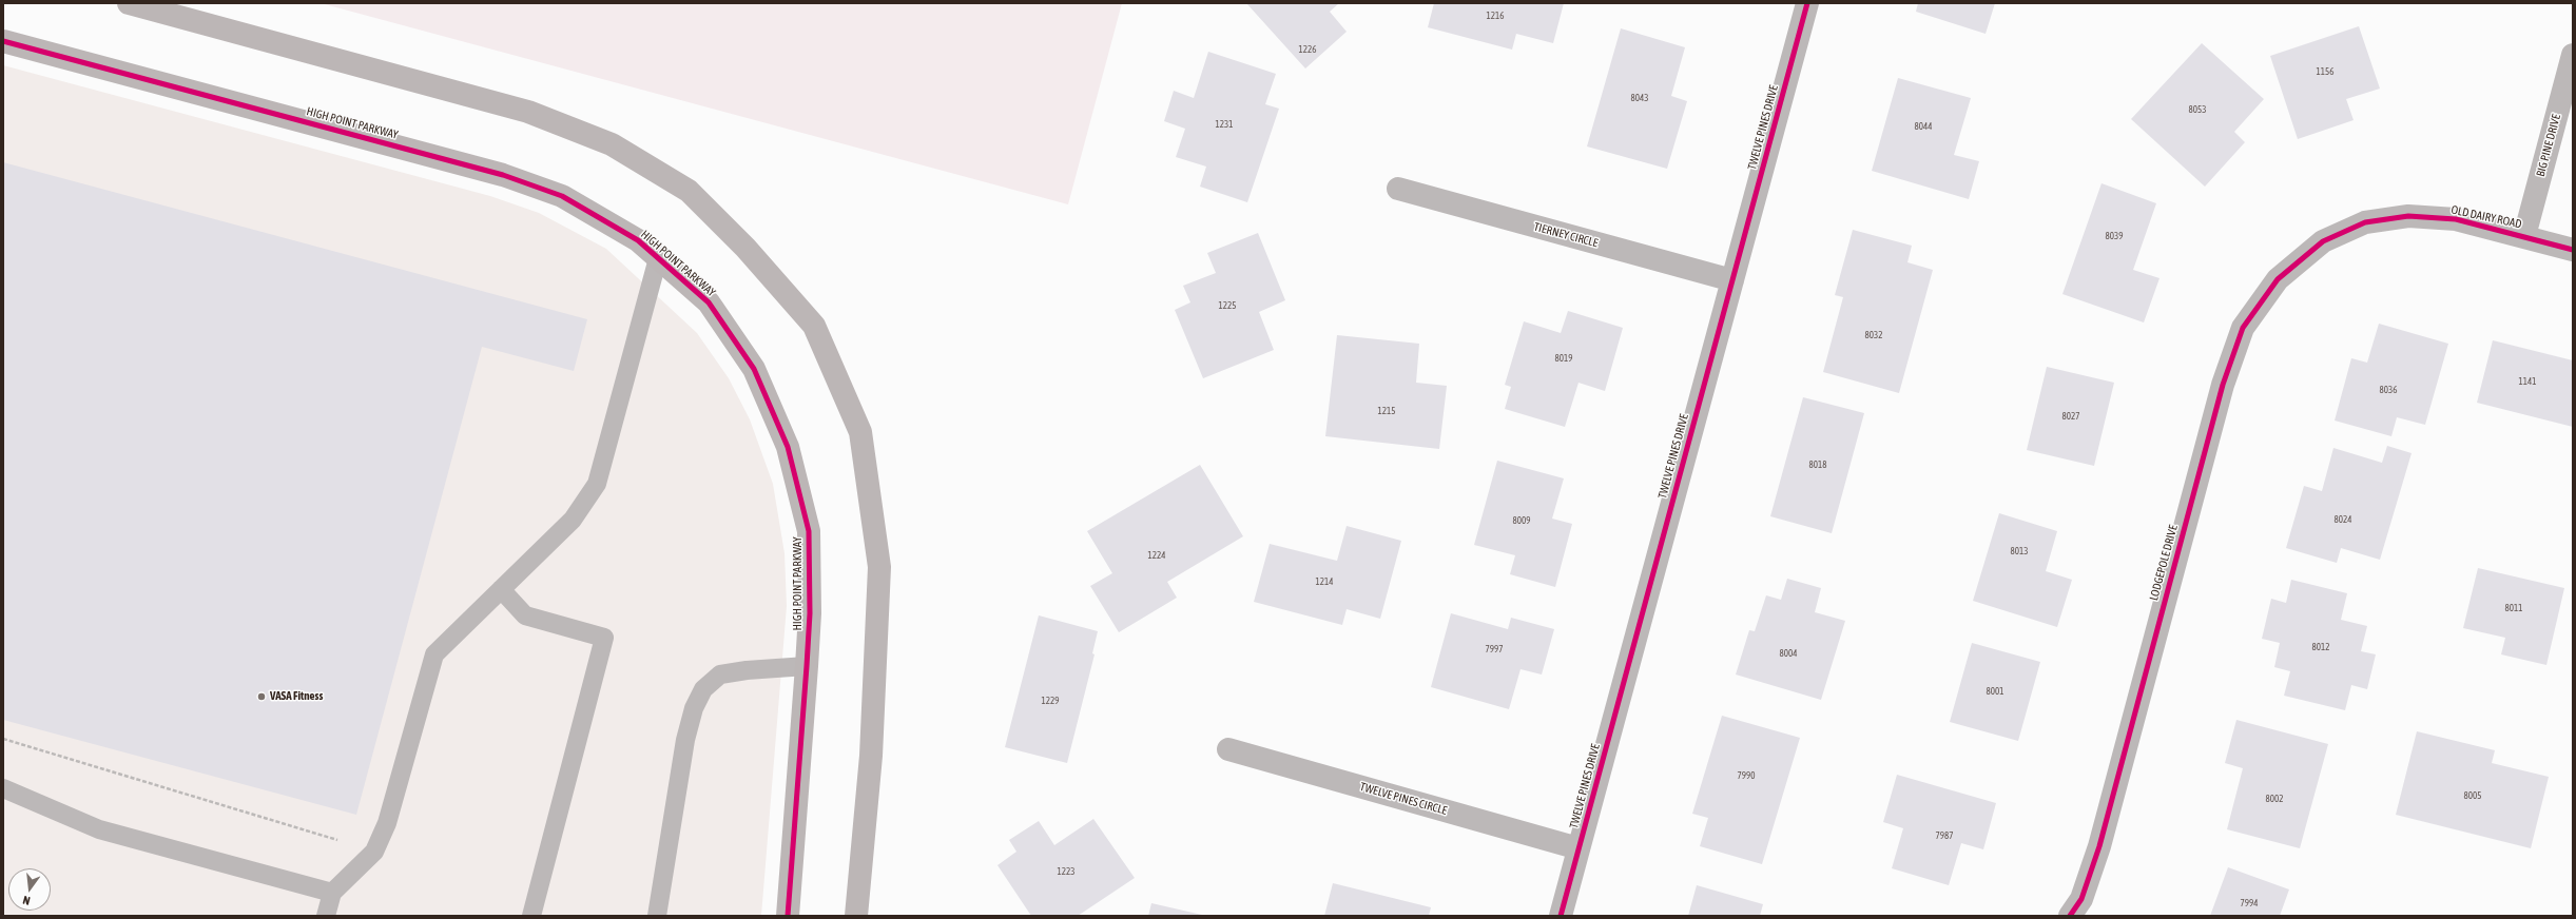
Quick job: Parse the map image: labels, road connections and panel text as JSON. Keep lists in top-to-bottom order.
{
  "streets": {
    "street": [
      "HIGH POINT PARKWAY",
      "TWELVE PINES DRIVE",
      "BIG PINE DRIVE",
      "OLD DAIRY ROAD",
      "TIERNEY CIRCLE",
      "LODGEPOLE DRIVE",
      "TWELVE PINES CIRCLE"
    ]
  },
  "crossings": [
    ["TWELVE PINES DRIVE", "TIERNEY CIRCLE"],
    ["TWELVE PINES DRIVE", "TWELVE PINES CIRCLE"],
    ["BIG PINE DRIVE", "OLD DAIRY ROAD"],
    ["OLD DAIRY ROAD", "LODGEPOLE DRIVE"]
  ],
  "places": ["VASA Fitness"],
  "house_numbers": [
    "1216",
    "1226",
    "1156",
    "8043",
    "8053",
    "1231",
    "8044",
    "8039",
    "1225",
    "8032",
    "8019",
    "1141",
    "8036",
    "1215",
    "8027",
    "8018",
    "8024",
    "8009",
    "8013",
    "1224",
    "1214",
    "8011",
    "8012",
    "7997",
    "8004",
    "8001",
    "1229",
    "7990",
    "8005",
    "8002",
    "7987",
    "1223",
    "7994"
  ],
  "north": "bottom"
}
